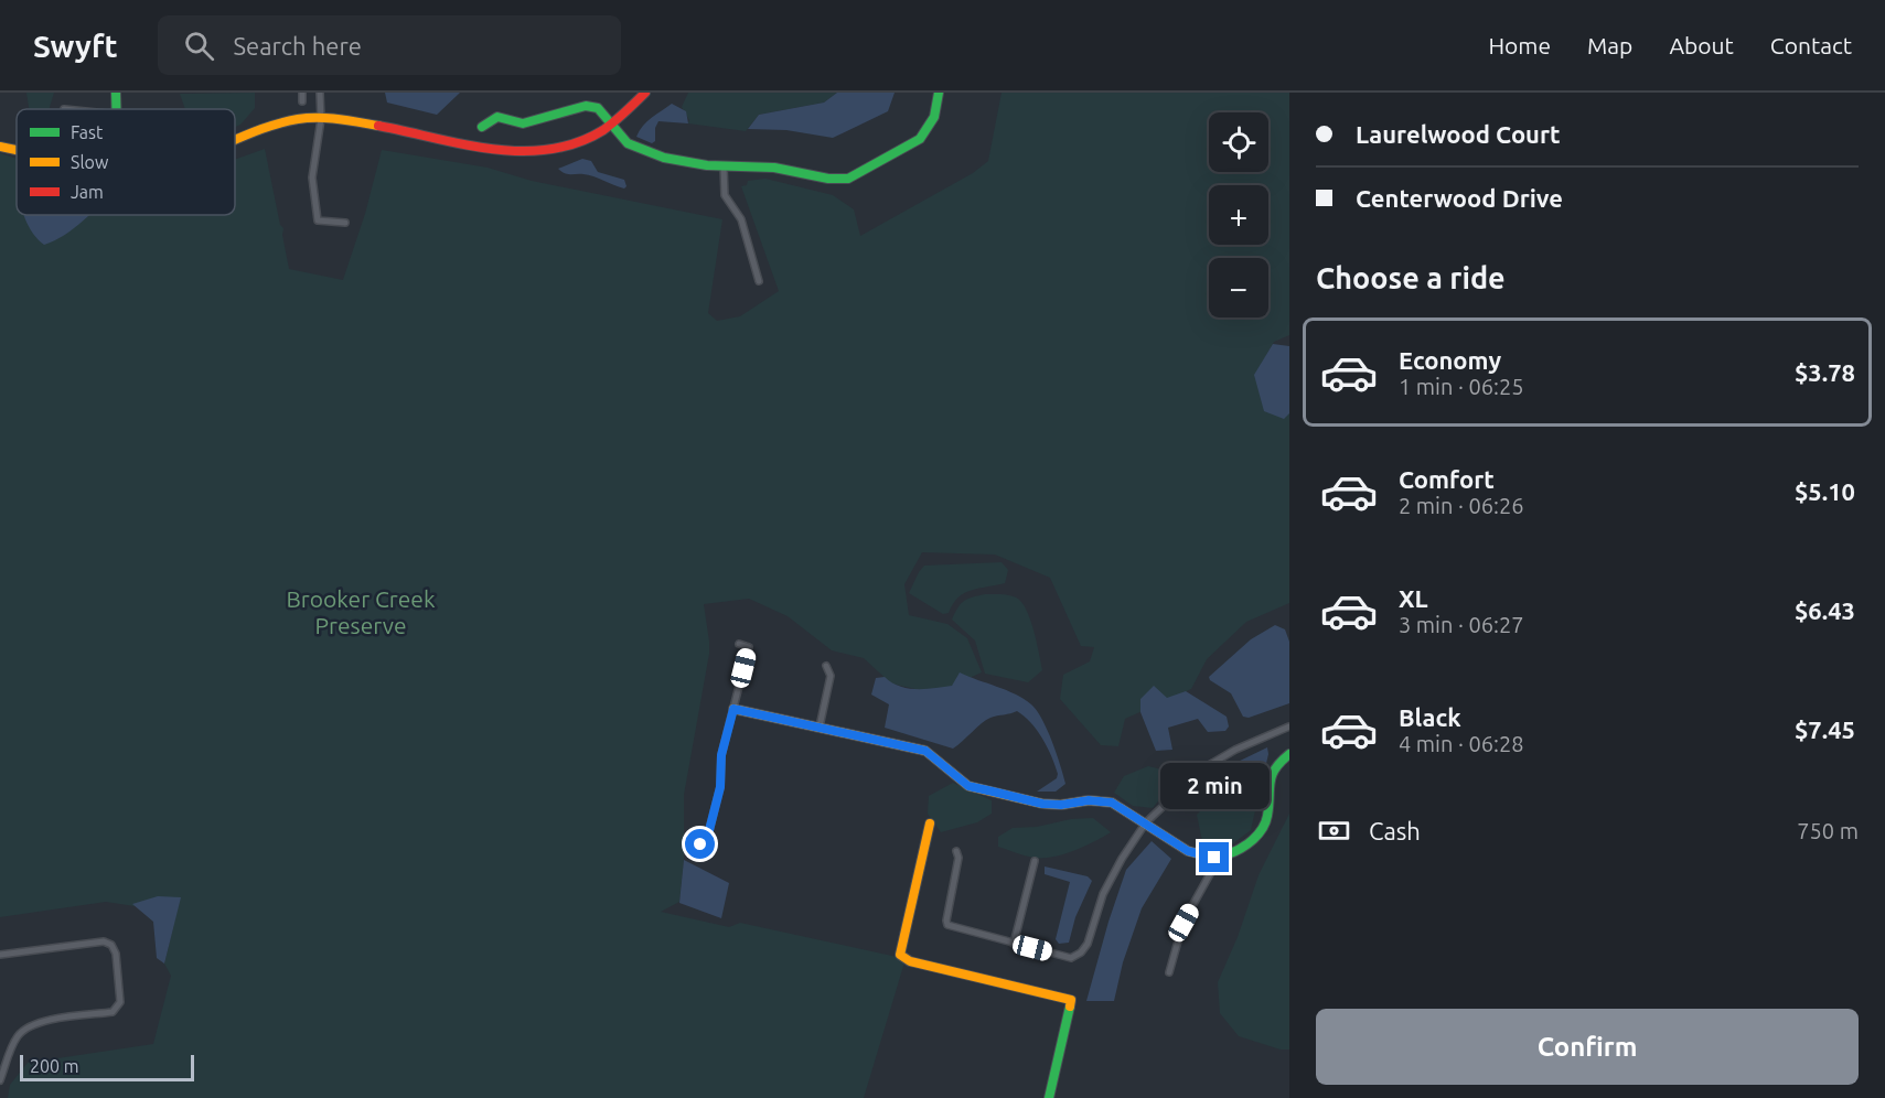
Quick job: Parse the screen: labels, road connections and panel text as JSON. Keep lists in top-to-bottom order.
{
  "parks": ["Brooker Creek Preserve"],
  "legend": ["Fast", "Slow", "Jam"],
  "scale_bar": "200 m",
  "page": {
    "header": "Swyft",
    "search": "Search here",
    "nav": [
      "Home",
      "Map",
      "About",
      "Contact"
    ],
    "banner": ["Laurelwood Court", "Centerwood Drive"],
    "map_buttons": ["+", "−"],
    "heading": "Choose a ride",
    "list": [
      {
        "name": "Economy",
        "note": "1 min · 06:25",
        "value": "$3.78"
      },
      {
        "name": "Comfort",
        "note": "2 min · 06:26",
        "value": "$5.10"
      },
      {
        "name": "XL",
        "note": "3 min · 06:27",
        "value": "$6.43"
      },
      {
        "name": "Black",
        "note": "4 min · 06:28",
        "value": "$7.45"
      }
    ],
    "bubble": "2 min",
    "pay": ["Cash", "750 m"],
    "buttons": "Confirm",
    "scale": "200 m"
  }
}
